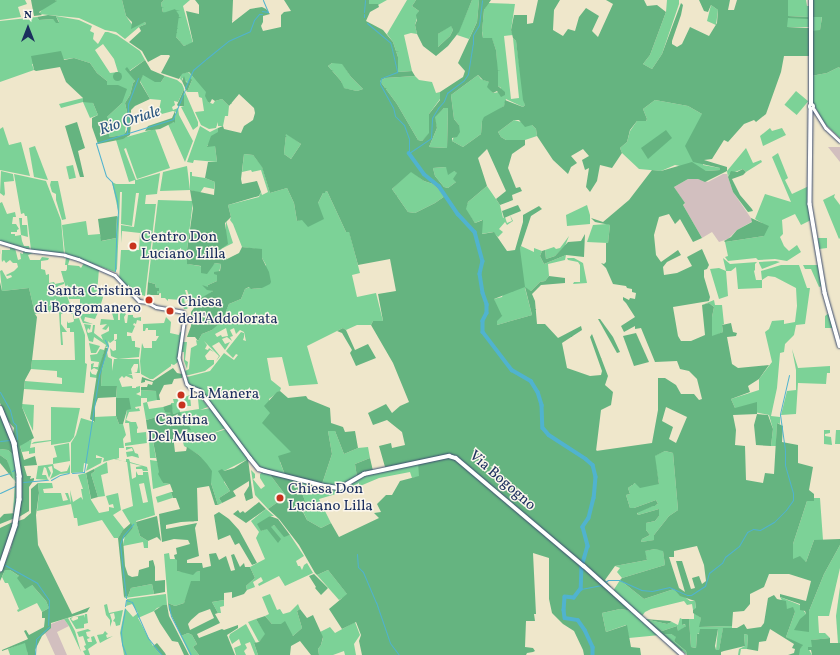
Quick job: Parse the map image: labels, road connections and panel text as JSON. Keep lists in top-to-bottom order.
{
  "streets": {
    "main road": ["Via Bogogno"]
  },
  "water": ["Rio Oriale"],
  "places": [
    "Centro Don Luciano Lilla",
    "Santa Cristina di Borgomanero",
    "Chiesa dell'Addolorata",
    "La Manera",
    "Cantina Del Museo",
    "Chiesa Don Luciano Lilla"
  ],
  "north": "top"
}
